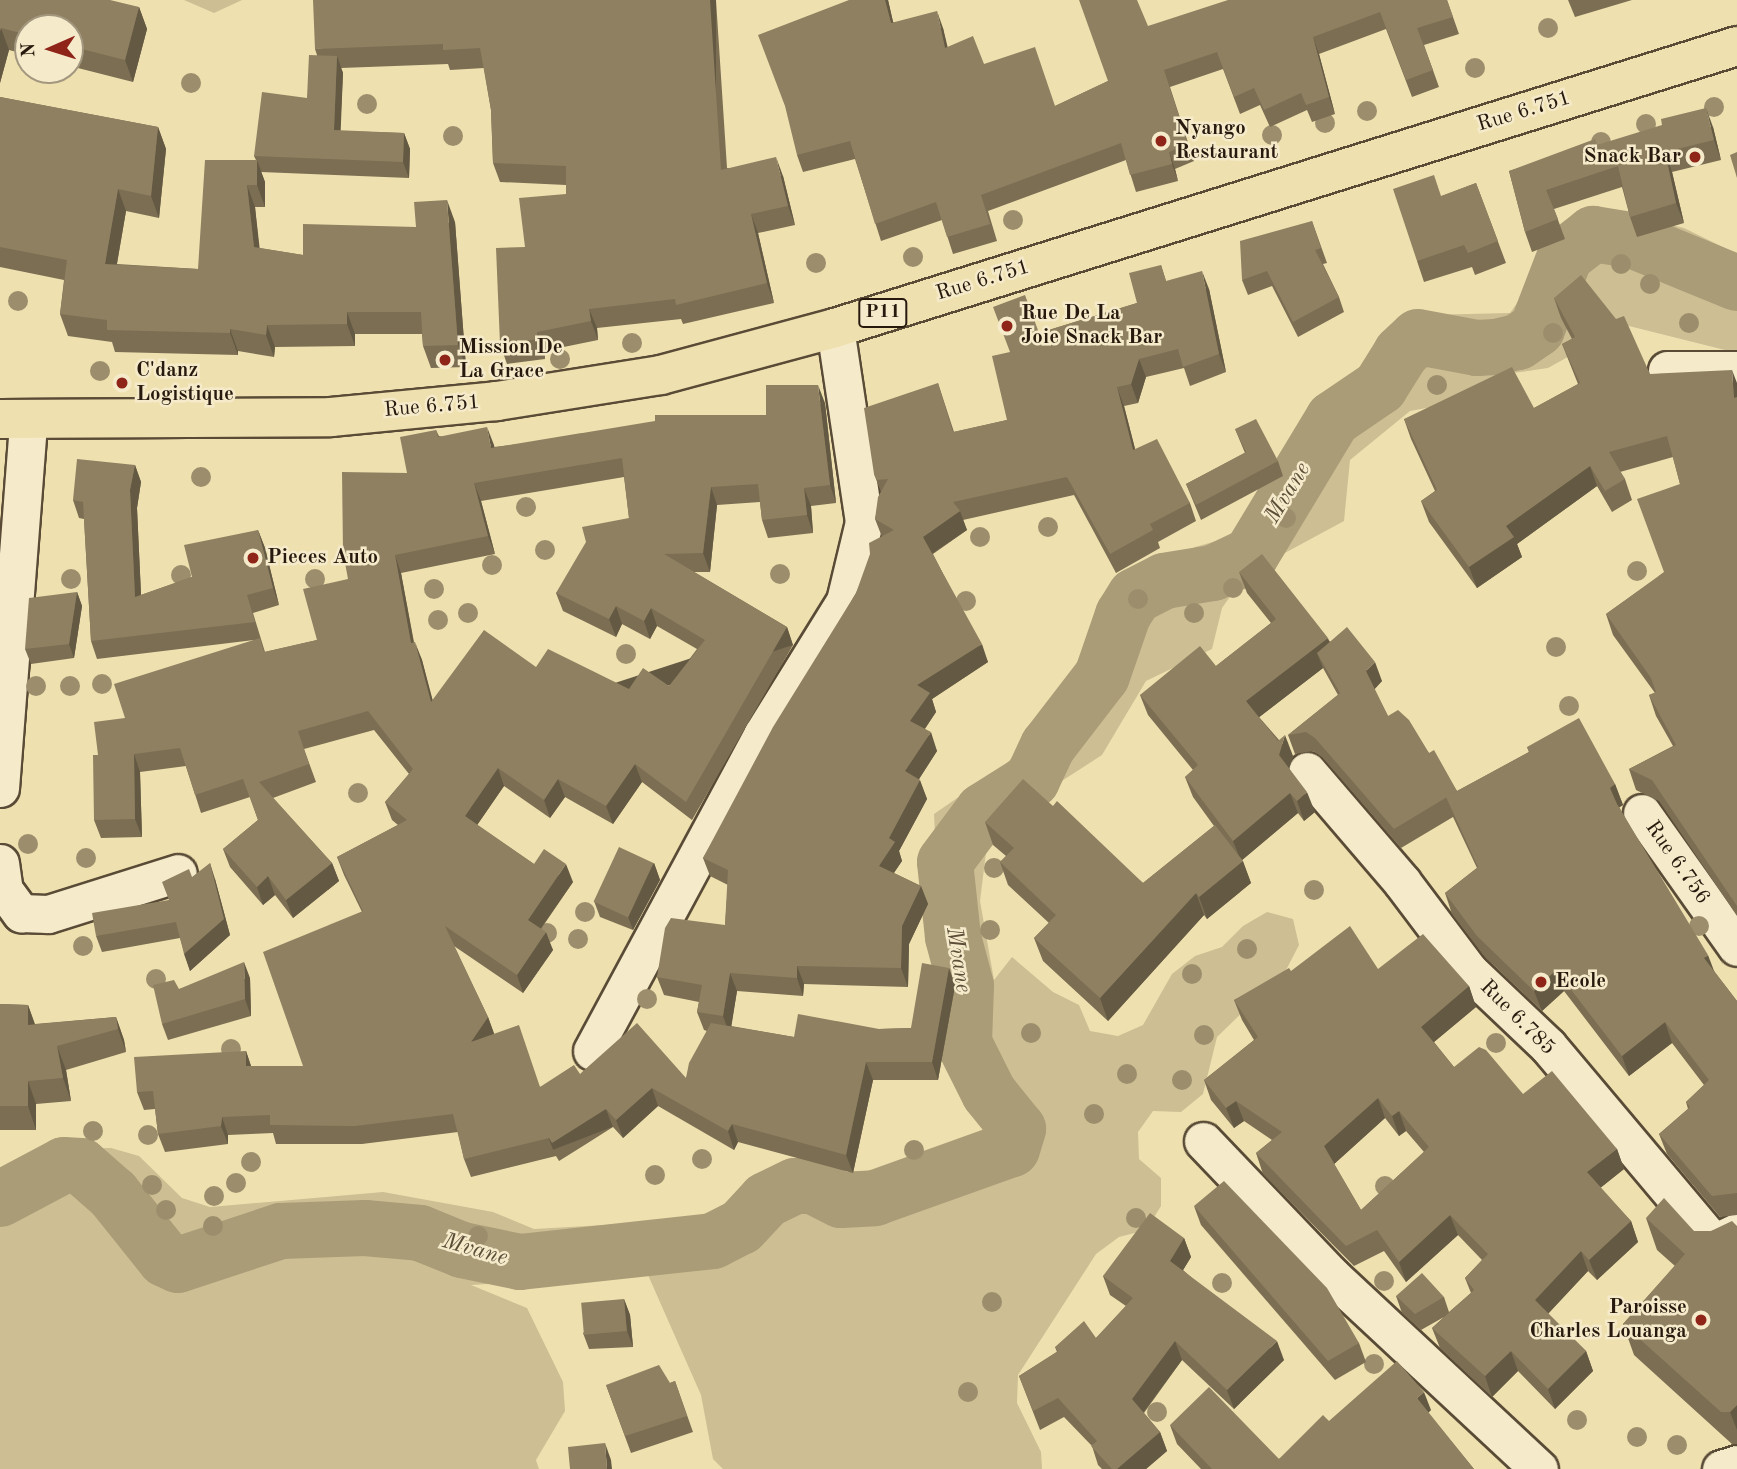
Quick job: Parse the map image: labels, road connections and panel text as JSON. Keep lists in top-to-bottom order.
{
  "streets": {
    "main road": ["Rue 6.751", "P11"],
    "street": ["Rue 6.756", "Rue 6.785"]
  },
  "water": ["Mvane"],
  "places": [
    "Nyango Restaurant",
    "Snack Bar",
    "Rue De La Joie Snack Bar",
    "Mission De La Grace",
    "C'danz Logistique",
    "Pieces Auto",
    "Ecole",
    "Paroisse Charles Louanga"
  ],
  "north": "left"
}
